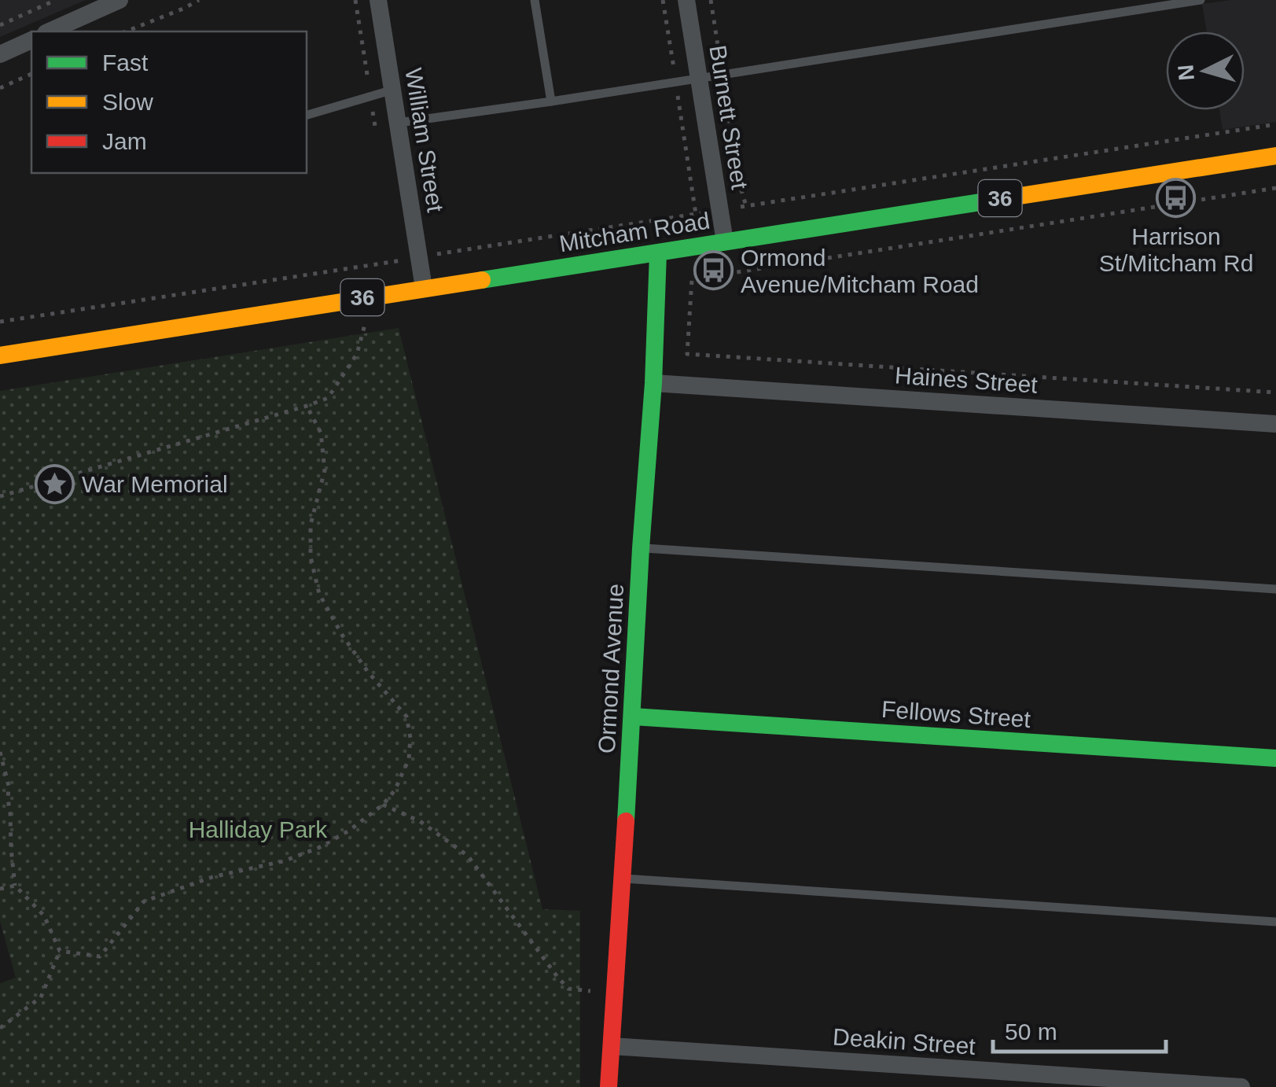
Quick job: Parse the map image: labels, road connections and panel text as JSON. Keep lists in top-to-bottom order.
{
  "streets": {
    "street": [
      "Burnett Street",
      "William Street",
      "36",
      "Mitcham Road",
      "Haines Street",
      "Ormond Avenue",
      "Fellows Street",
      "Deakin Street"
    ]
  },
  "crossings": [
    ["Burnett Street", "Mitcham Road"],
    ["William Street", "Mitcham Road"],
    ["Mitcham Road", "Ormond Avenue"],
    ["Haines Street", "Ormond Avenue"],
    ["Ormond Avenue", "Fellows Street"],
    ["Ormond Avenue", "Deakin Street"]
  ],
  "parks": ["Halliday Park"],
  "places": {
    "bus stop": ["Harrison St/Mitcham Rd", "Ormond Avenue/Mitcham Road"],
    "place": ["War Memorial"]
  },
  "legend": ["Fast", "Slow", "Jam"],
  "scale_bar": "50 m",
  "north": "left"
}
